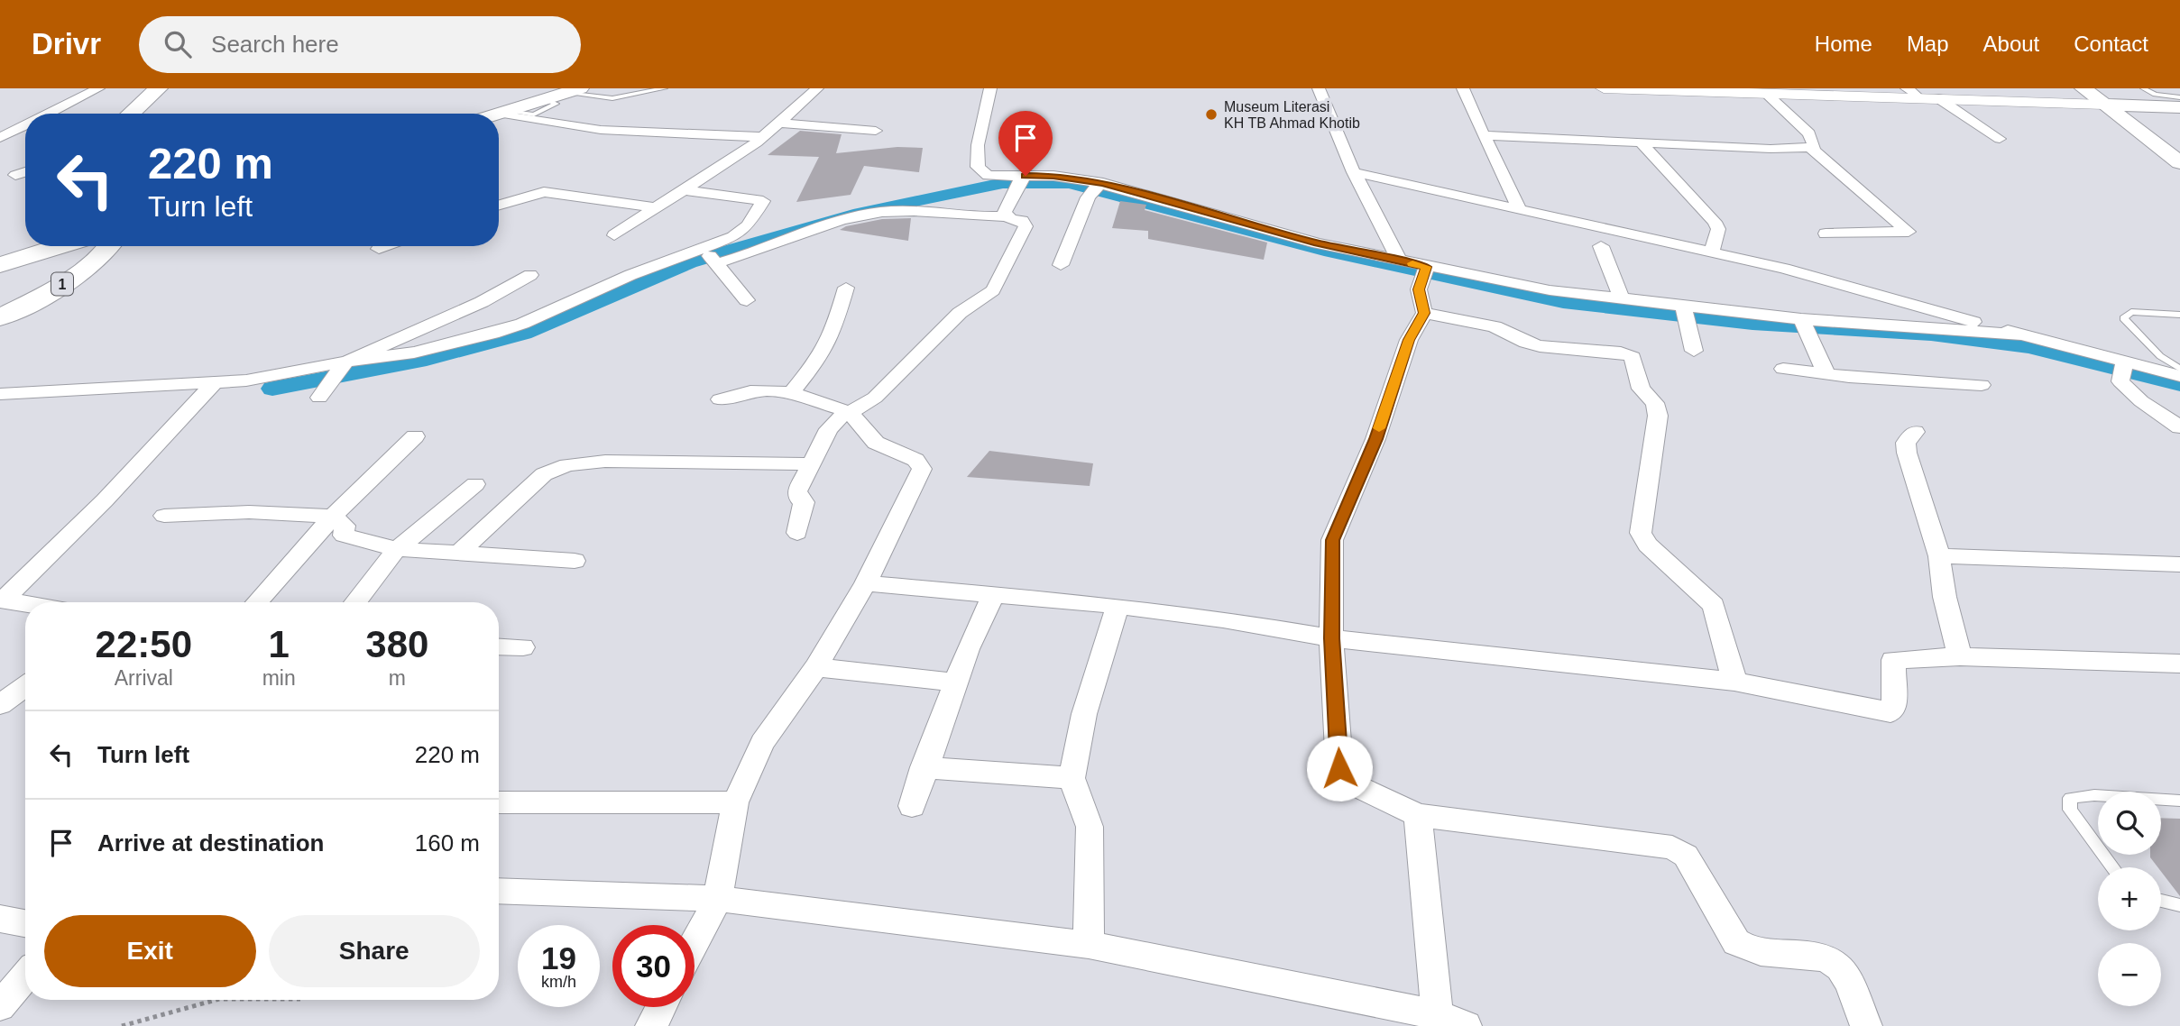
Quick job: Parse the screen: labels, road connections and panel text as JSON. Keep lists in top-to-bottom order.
{
  "streets": {
    "highway": ["1"]
  },
  "places": ["Museum Literasi KH TB Ahmad Khotib"],
  "page": {
    "header": "Drivr",
    "search": "Search here",
    "nav": [
      "Home",
      "Map",
      "About",
      "Contact"
    ],
    "turn": ["220 m", "Turn left"],
    "eta": [
      "22:50",
      "Arrival",
      "1",
      "min",
      "380",
      "m"
    ],
    "list": [
      {
        "name": "Turn left",
        "value": "220 m"
      },
      {
        "name": "Arrive at destination",
        "value": "160 m"
      }
    ],
    "map_buttons": ["+", "−"],
    "buttons": ["Exit", "Share"],
    "speed": "19 km/h",
    "limit": "30"
  }
}
